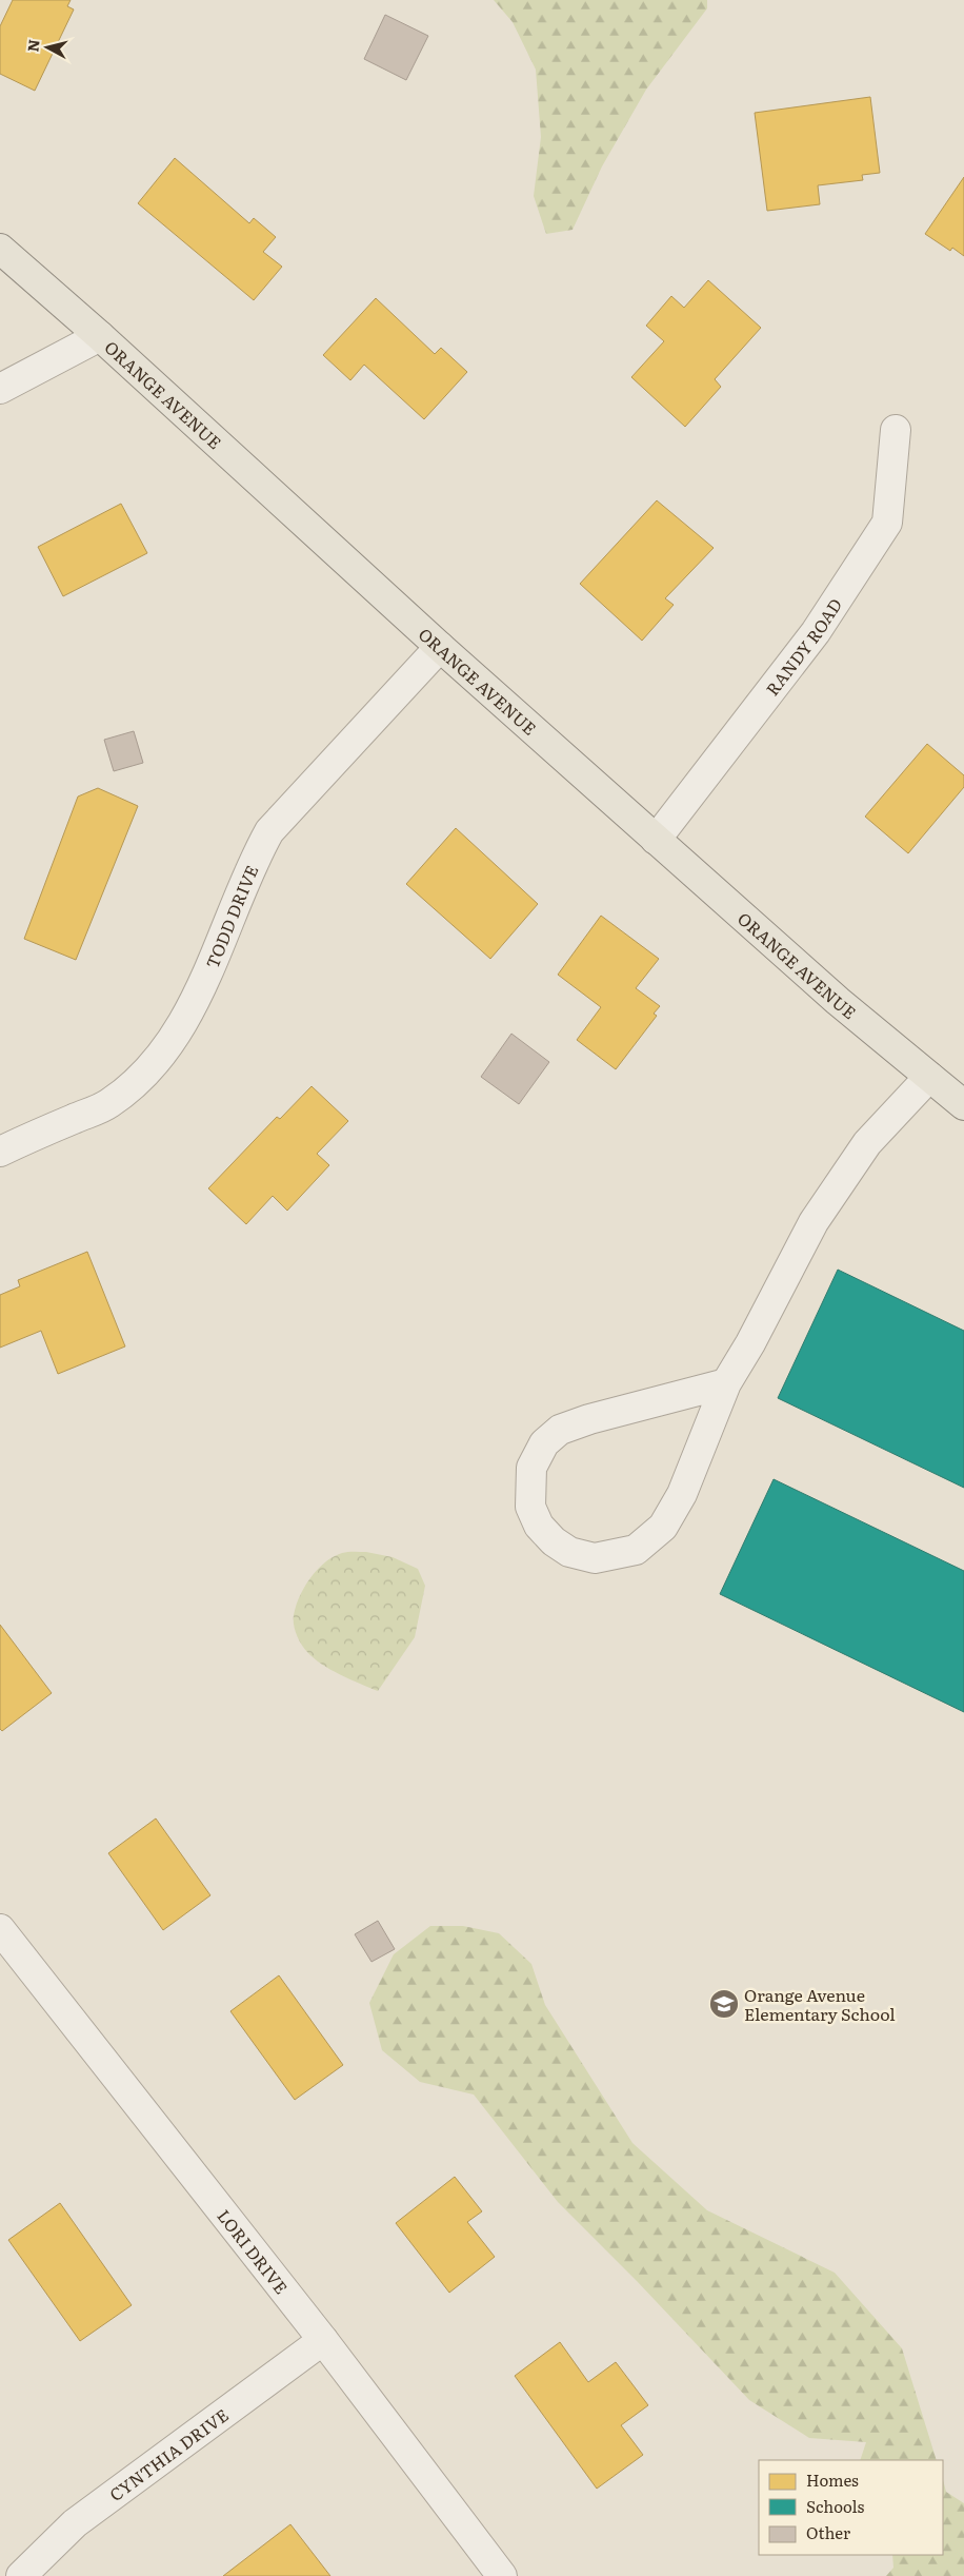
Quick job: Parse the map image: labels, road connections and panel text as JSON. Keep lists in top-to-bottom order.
{
  "streets": {
    "main road": ["ORANGE AVENUE"],
    "street": [
      "RANDY ROAD",
      "TODD DRIVE",
      "LORI DRIVE",
      "CYNTHIA DRIVE"
    ]
  },
  "crossings": [
    ["ORANGE AVENUE", "RANDY ROAD"],
    ["ORANGE AVENUE", "TODD DRIVE"],
    ["LORI DRIVE", "CYNTHIA DRIVE"]
  ],
  "places": {
    "school or university": ["Orange Avenue Elementary School"]
  },
  "legend": ["Homes", "Schools", "Other"],
  "north": "left"
}
